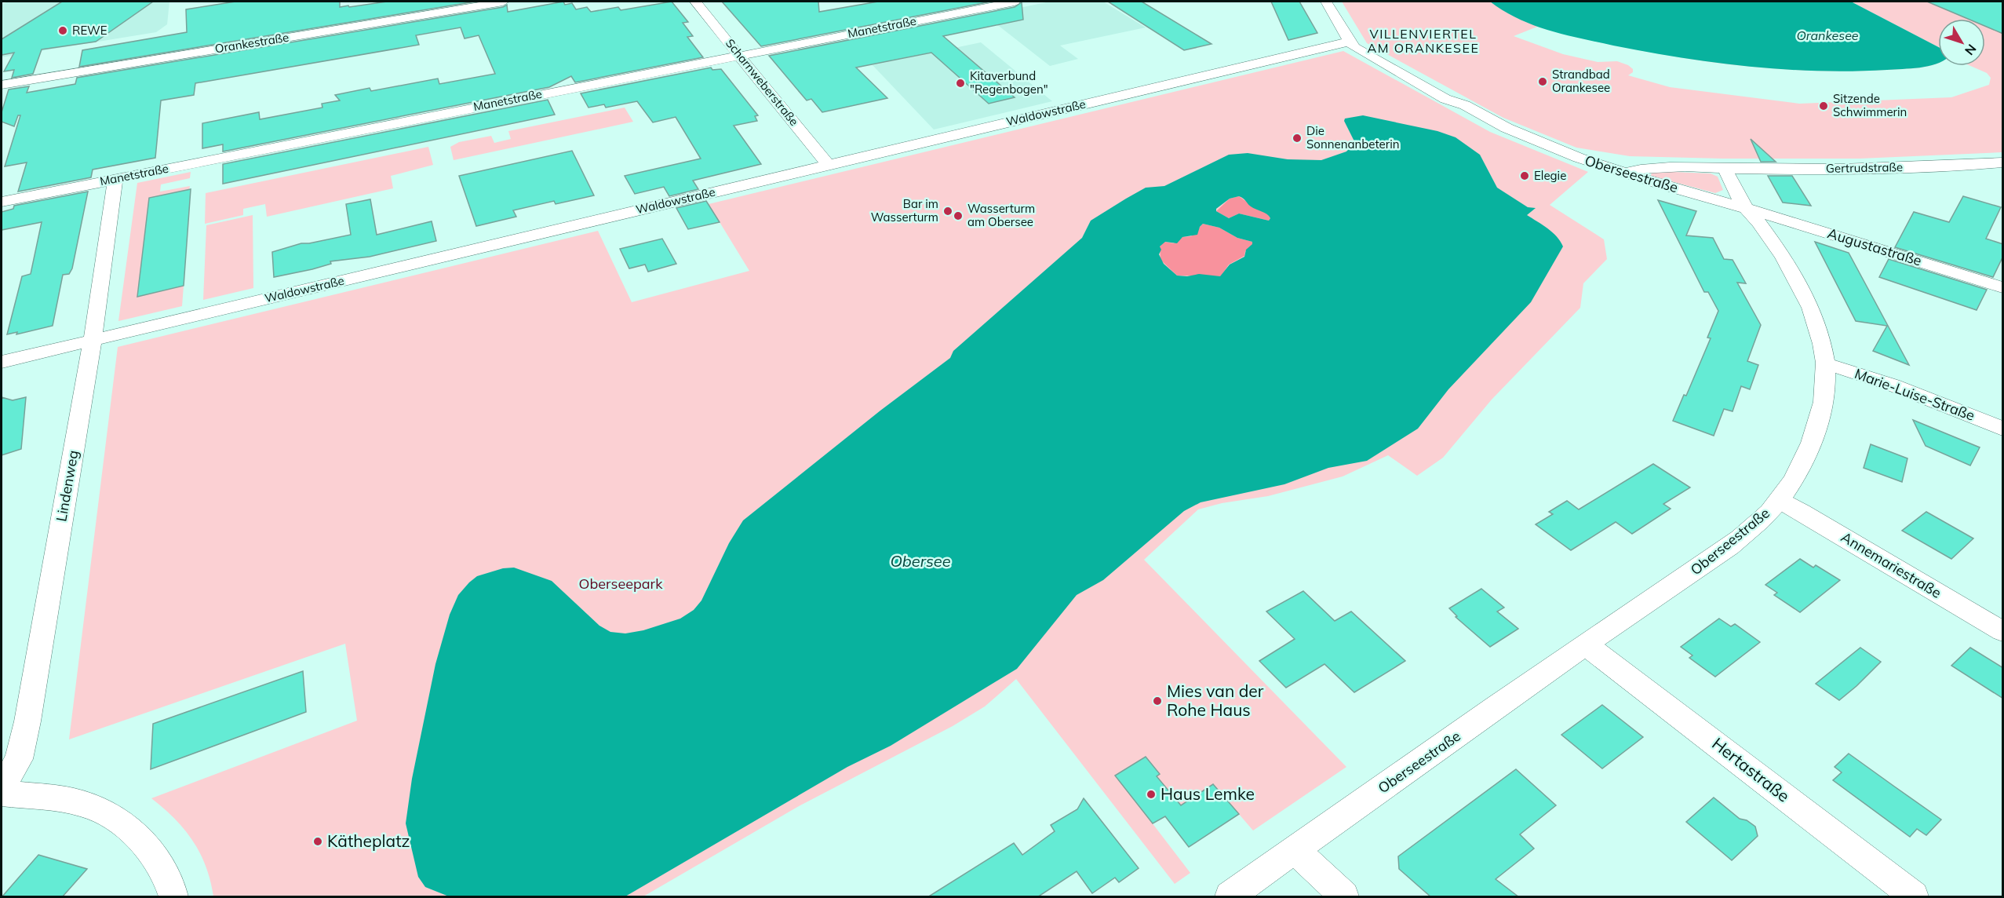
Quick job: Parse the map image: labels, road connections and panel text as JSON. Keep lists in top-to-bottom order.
{
  "streets": {
    "street": [
      "Manetstraße",
      "Orankestraße",
      "Scharnweberstraße",
      "Waldowstraße",
      "Gertrudstraße",
      "Oberseestraße",
      "Augustastraße",
      "Marie-Luise-Straße",
      "Lindenweg",
      "Annemariestraße",
      "Hertastraße"
    ]
  },
  "crossings": [
    ["Manetstraße", "Scharnweberstraße"],
    ["Manetstraße", "Lindenweg"],
    ["Scharnweberstraße", "Waldowstraße"],
    ["Waldowstraße", "Oberseestraße"],
    ["Waldowstraße", "Lindenweg"],
    ["Gertrudstraße", "Oberseestraße"],
    ["Oberseestraße", "Augustastraße"],
    ["Oberseestraße", "Marie-Luise-Straße"],
    ["Oberseestraße", "Annemariestraße"],
    ["Oberseestraße", "Hertastraße"]
  ],
  "districts": ["VILLENVIERTEL AM ORANKESEE"],
  "water": ["Orankesee", "Obersee"],
  "parks": ["Oberseepark"],
  "places": [
    "REWE",
    "Strandbad Orankesee",
    "Kitaverbund \"Regenbogen\"",
    "Sitzende Schwimmerin",
    "Die Sonnenanbeterin",
    "Elegie",
    "Bar im Wasserturm",
    "Wasserturm am Obersee",
    "Mies van der Rohe Haus",
    "Haus Lemke",
    "Kätheplatz"
  ],
  "north": "bottom right"
}
